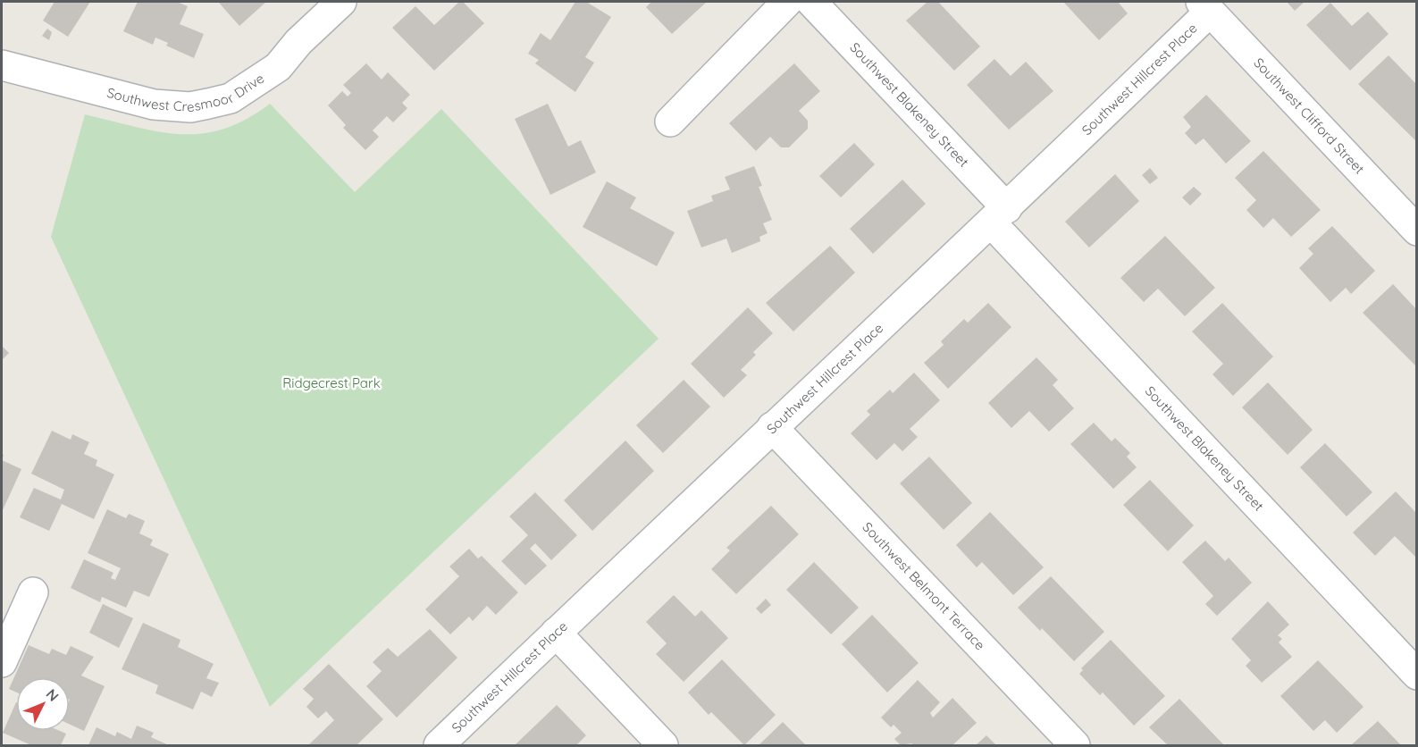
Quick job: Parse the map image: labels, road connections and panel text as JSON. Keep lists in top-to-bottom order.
{
  "streets": {
    "street": [
      "Southwest Hillcrest Place",
      "Southwest Cresmoor Drive",
      "Southwest Blakeney Street",
      "Southwest Clifford Street",
      "Southwest Belmont Terrace"
    ]
  },
  "crossings": [
    ["Southwest Hillcrest Place", "Southwest Blakeney Street"],
    ["Southwest Hillcrest Place", "Southwest Clifford Street"],
    ["Southwest Hillcrest Place", "Southwest Belmont Terrace"]
  ],
  "parks": ["Ridgecrest Park"],
  "north": "top right"
}
